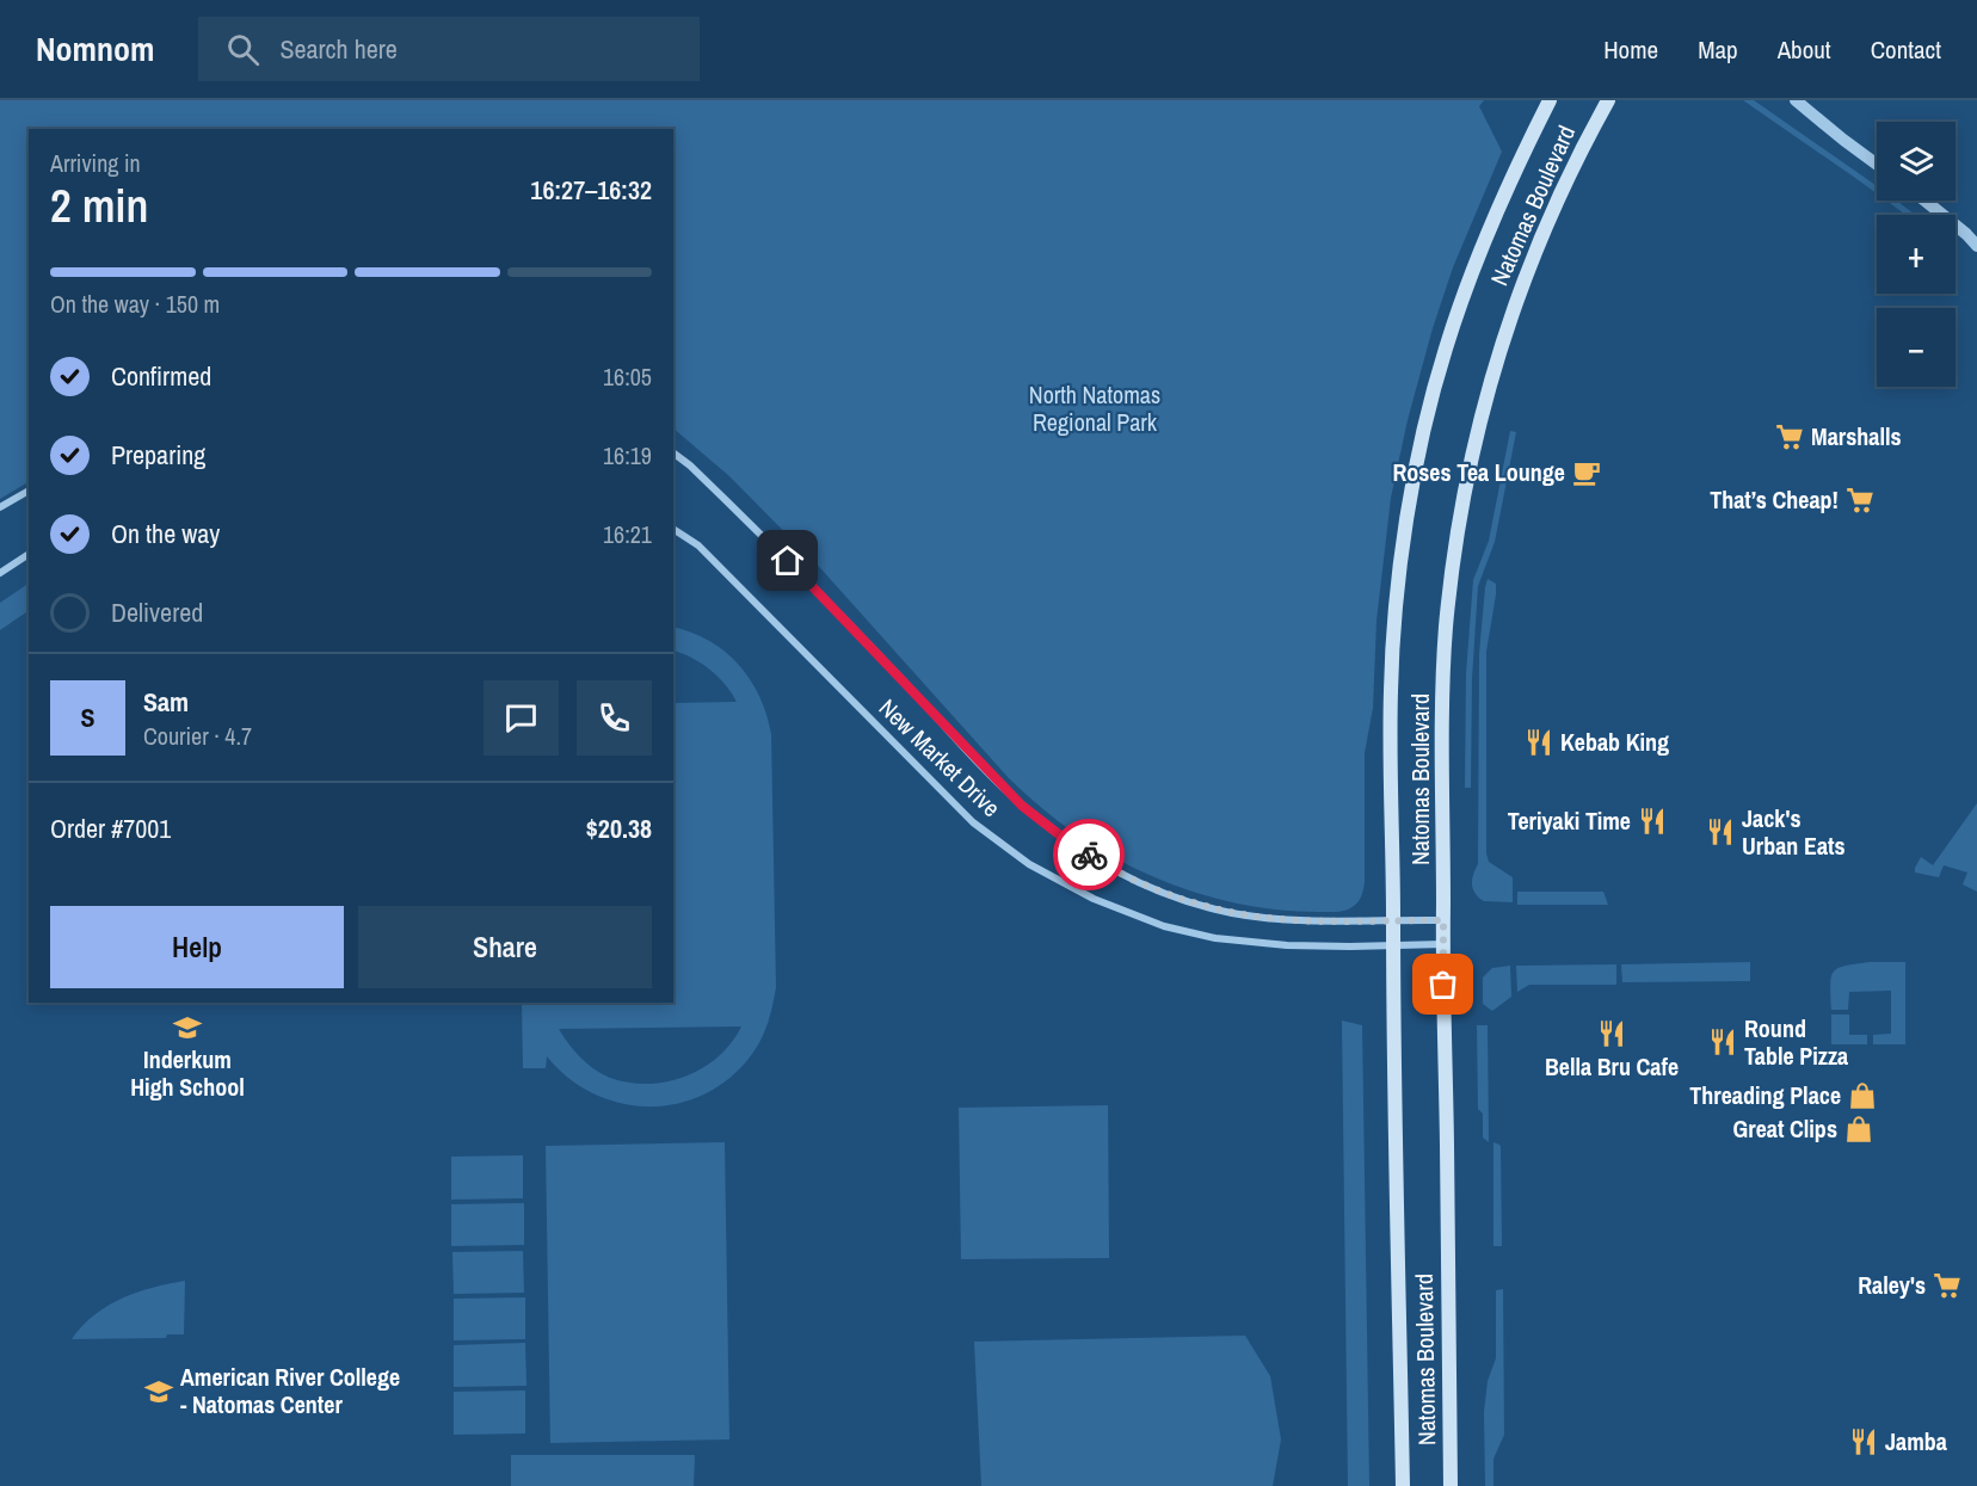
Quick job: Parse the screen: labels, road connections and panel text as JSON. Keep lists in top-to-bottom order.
{
  "streets": {
    "main road": ["Natomas Boulevard"],
    "street": ["New Market Drive"]
  },
  "crossings": [
    ["Natomas Boulevard", "New Market Drive"]
  ],
  "parks": ["North Natomas Regional Park"],
  "places": {
    "supermarket": ["Marshalls", "That’s Cheap!", "Raley's"],
    "cafe": ["Roses Tea Lounge"],
    "restaurant": [
      "Kebab King",
      "Teriyaki Time",
      "Jack's Urban Eats",
      "Bella Bru Cafe",
      "Round Table Pizza",
      "Jamba"
    ],
    "school or university": ["Inderkum High School", "American River College - Natomas Center"],
    "shop": ["Threading Place", "Great Clips"]
  },
  "page": {
    "header": "Nomnom",
    "search": "Search here",
    "nav": [
      "Home",
      "Map",
      "About",
      "Contact"
    ],
    "map_buttons": ["+", "−"],
    "heading": ["2 min", "Arriving in", "16:27–16:32"],
    "panel": [
      "Sam",
      "Courier · 4.7",
      "Order #7001",
      "$20.38"
    ],
    "bar": "On the way · 150 m",
    "list": [
      ["Confirmed", "16:05"],
      ["Preparing", "16:19"],
      ["On the way", "16:21"],
      "Delivered"
    ],
    "round": "S",
    "buttons": ["Help", "Share"]
  }
}
